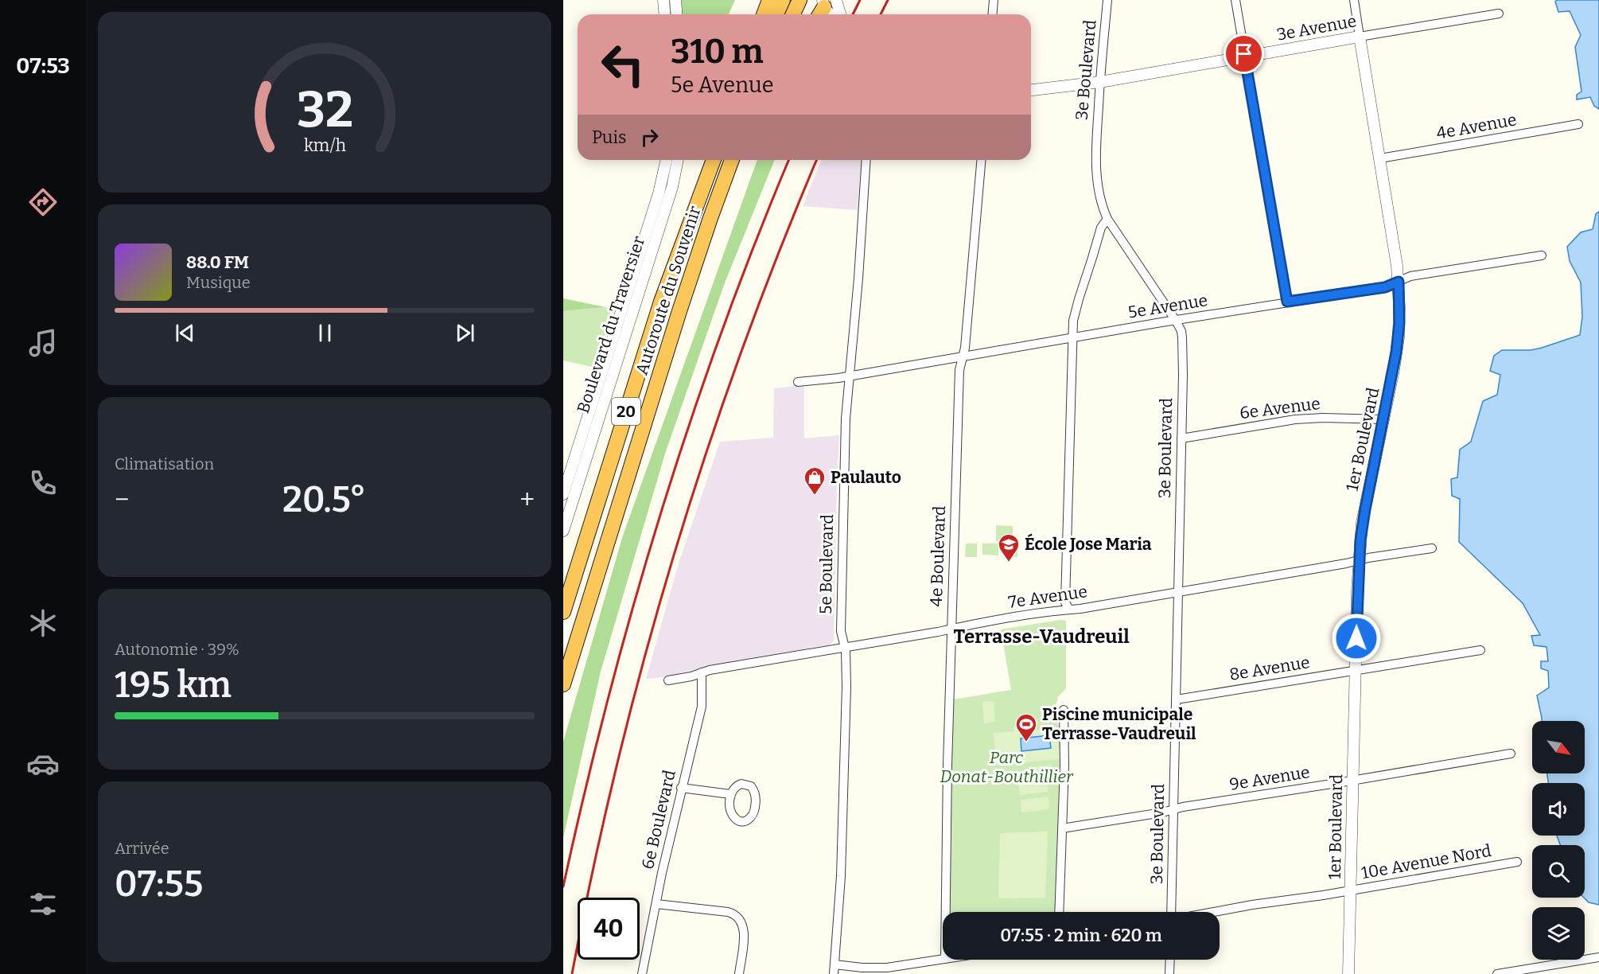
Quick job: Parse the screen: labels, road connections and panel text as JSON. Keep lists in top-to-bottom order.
{
  "streets": {
    "highway": ["Autoroute du Souvenir", "20"],
    "street": [
      "3e Avenue",
      "3e Boulevard",
      "4e Avenue",
      "5e Avenue",
      "Boulevard du Traversier",
      "6e Avenue",
      "1er Boulevard",
      "4e Boulevard",
      "5e Boulevard",
      "7e Avenue",
      "8e Avenue",
      "9e Avenue",
      "6e Boulevard",
      "10e Avenue Nord"
    ]
  },
  "crossings": [
    ["3e Avenue", "3e Boulevard"],
    ["3e Avenue", "1er Boulevard"],
    ["3e Boulevard", "5e Avenue"],
    ["3e Boulevard", "6e Avenue"],
    ["3e Boulevard", "7e Avenue"],
    ["3e Boulevard", "8e Avenue"],
    ["3e Boulevard", "9e Avenue"],
    ["4e Avenue", "1er Boulevard"],
    ["5e Avenue", "1er Boulevard"],
    ["5e Avenue", "4e Boulevard"],
    ["5e Avenue", "5e Boulevard"],
    ["6e Avenue", "1er Boulevard"],
    ["1er Boulevard", "7e Avenue"],
    ["1er Boulevard", "8e Avenue"],
    ["1er Boulevard", "9e Avenue"],
    ["1er Boulevard", "10e Avenue Nord"],
    ["4e Boulevard", "7e Avenue"],
    ["5e Boulevard", "7e Avenue"],
    ["7e Avenue", "6e Boulevard"]
  ],
  "districts": ["Terrasse-Vaudreuil"],
  "parks": ["Parc Donat-Bouthillier"],
  "places": {
    "shop": ["Paulauto"],
    "school or university": ["École Jose Maria"],
    "sports": ["Piscine municipale Terrasse-Vaudreuil"]
  },
  "north": "bottom right",
  "page": {
    "tabs": "07:53",
    "turn": ["310 m", "5e Avenue"],
    "then": "Puis",
    "song": ["88.0 FM", "Musique"],
    "tile": [
      "Climatisation",
      ["Autonomie · 39%", "195 km"],
      ["Arrivée", "07:55"]
    ],
    "heat": ["−", "20.5°", "+"],
    "limit": "40",
    "trip": "07:55 · 2 min · 620 m",
    "gauge": ["32", "km/h"]
  }
}
